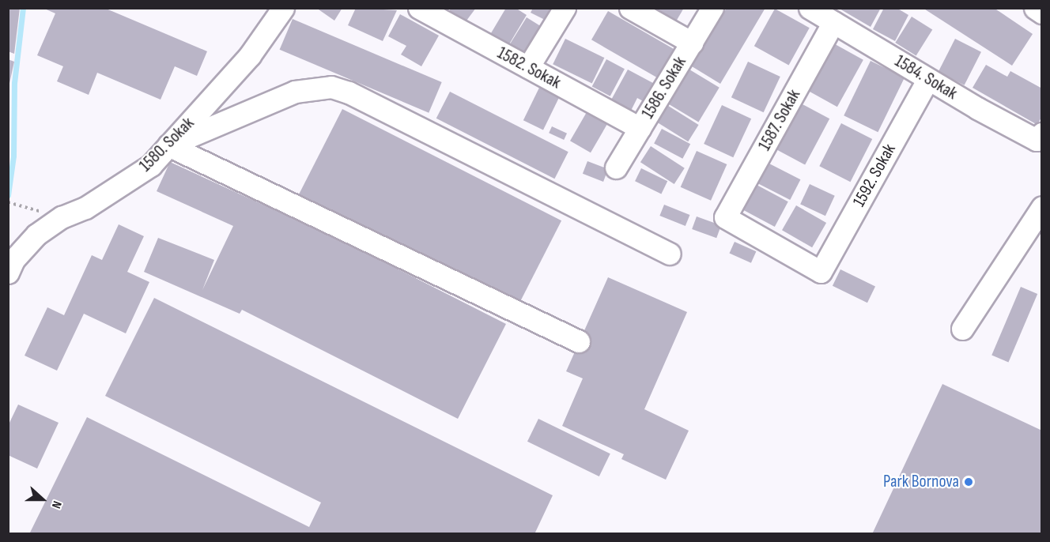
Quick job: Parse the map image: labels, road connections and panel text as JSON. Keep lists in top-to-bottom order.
{
  "streets": {
    "street": [
      "1582. Sokak",
      "1584. Sokak",
      "1586. Sokak",
      "1587. Sokak",
      "1580. Sokak",
      "1592. Sokak"
    ]
  },
  "crossings": [
    ["1582. Sokak", "1586. Sokak"],
    ["1584. Sokak", "1587. Sokak"],
    ["1584. Sokak", "1592. Sokak"],
    ["1587. Sokak", "1592. Sokak"]
  ],
  "places": ["Park Bornova"],
  "north": "right"
}
